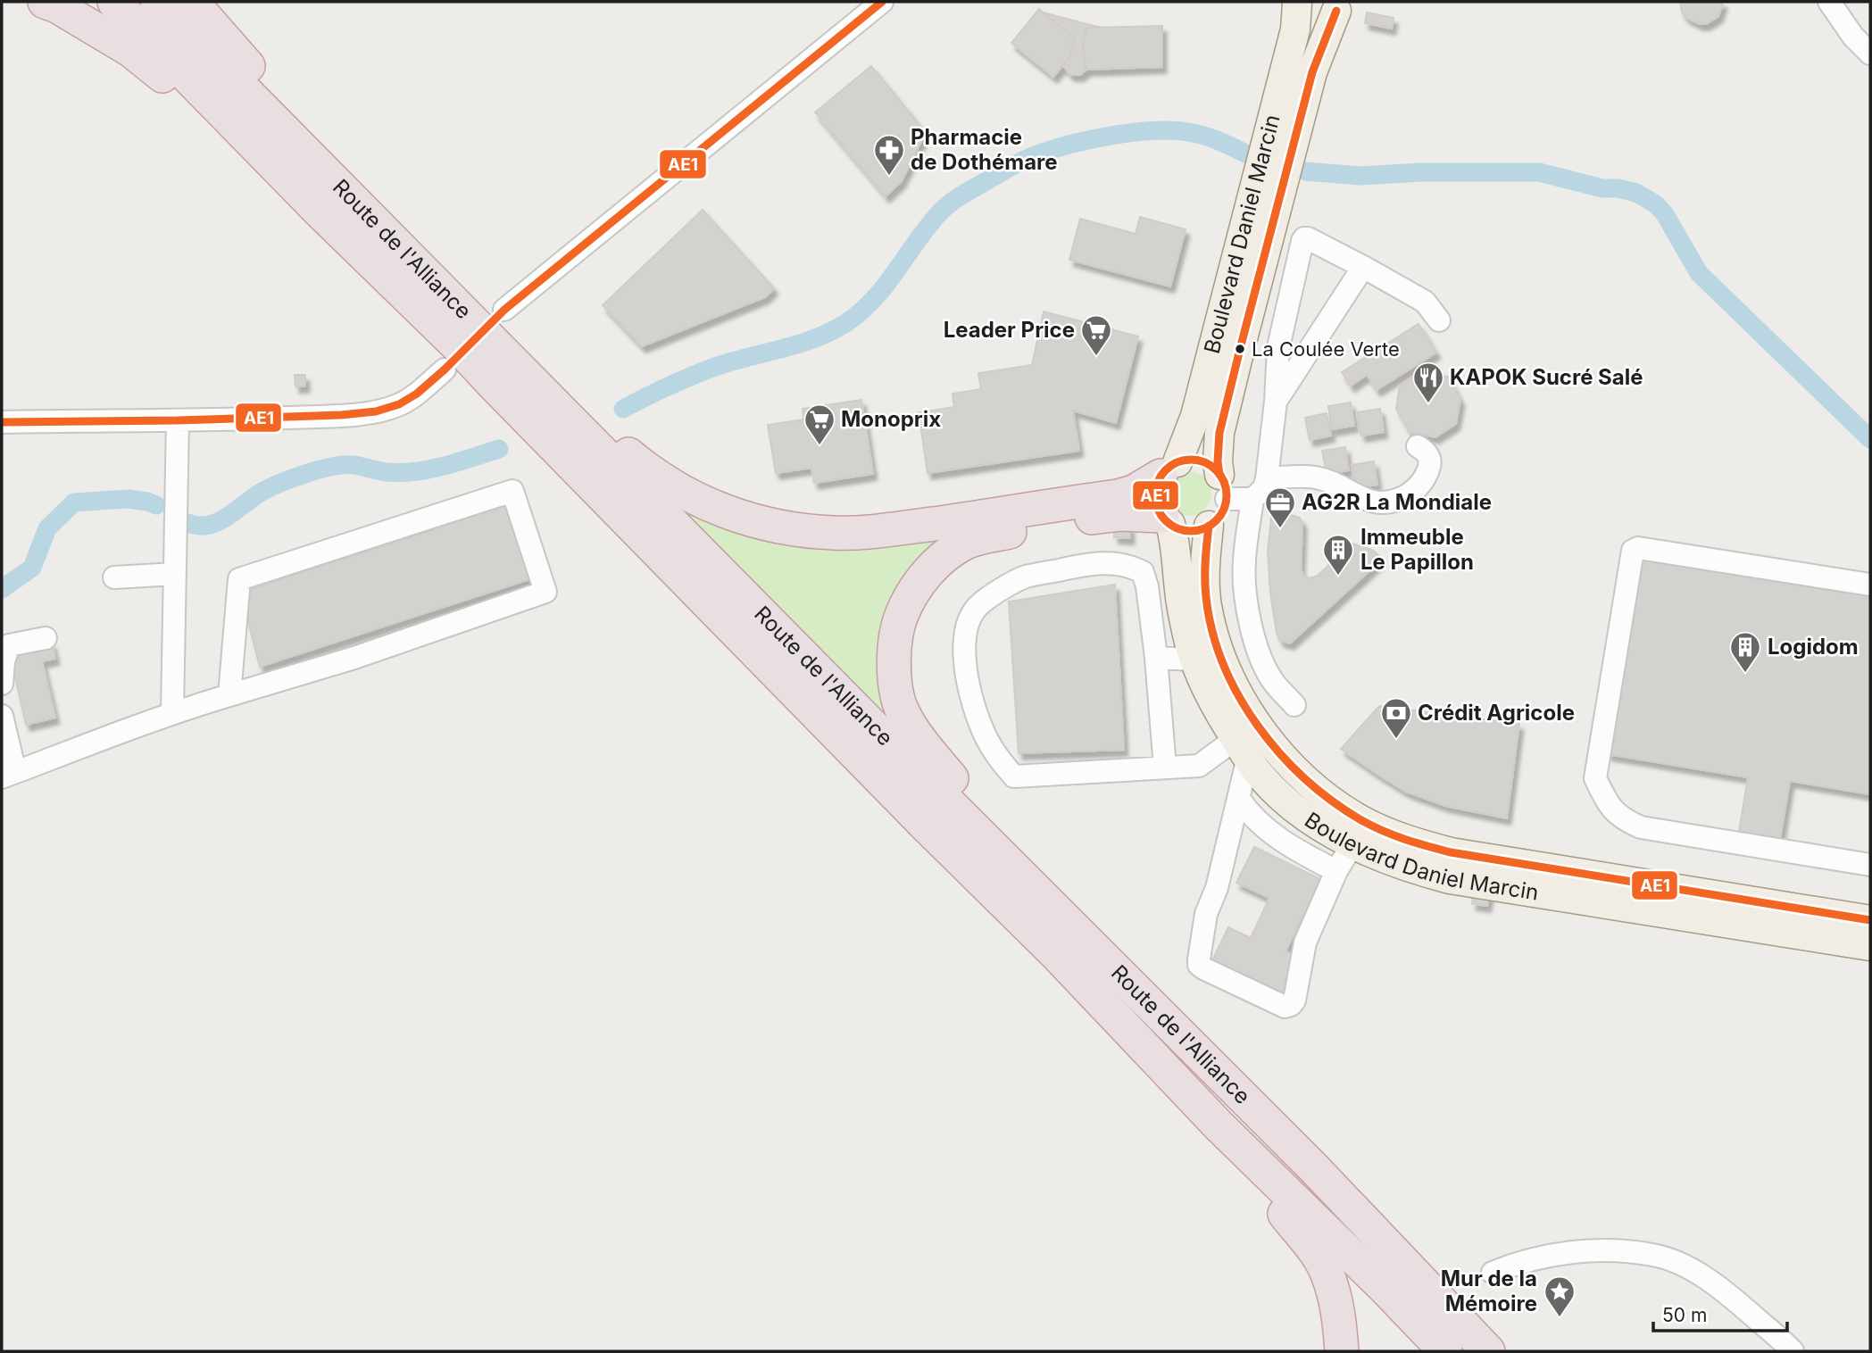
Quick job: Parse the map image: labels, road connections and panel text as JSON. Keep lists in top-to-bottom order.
{
  "streets": {
    "highway": ["Route de l'Alliance"],
    "main road": ["Boulevard Daniel Marcin"]
  },
  "places": {
    "pharmacy": ["Pharmacie de Dothémare"],
    "other": ["La Coulée Verte"],
    "supermarket": ["Leader Price", "Monoprix"],
    "restaurant": ["KAPOK Sucré Salé"],
    "office": ["AG2R La Mondiale"],
    "building": ["Immeuble Le Papillon", "Logidom"],
    "bank": ["Crédit Agricole"],
    "place": ["Mur de la Mémoire"]
  },
  "lines": ["transit line AE1"],
  "scale_bar": "50 m"
}
